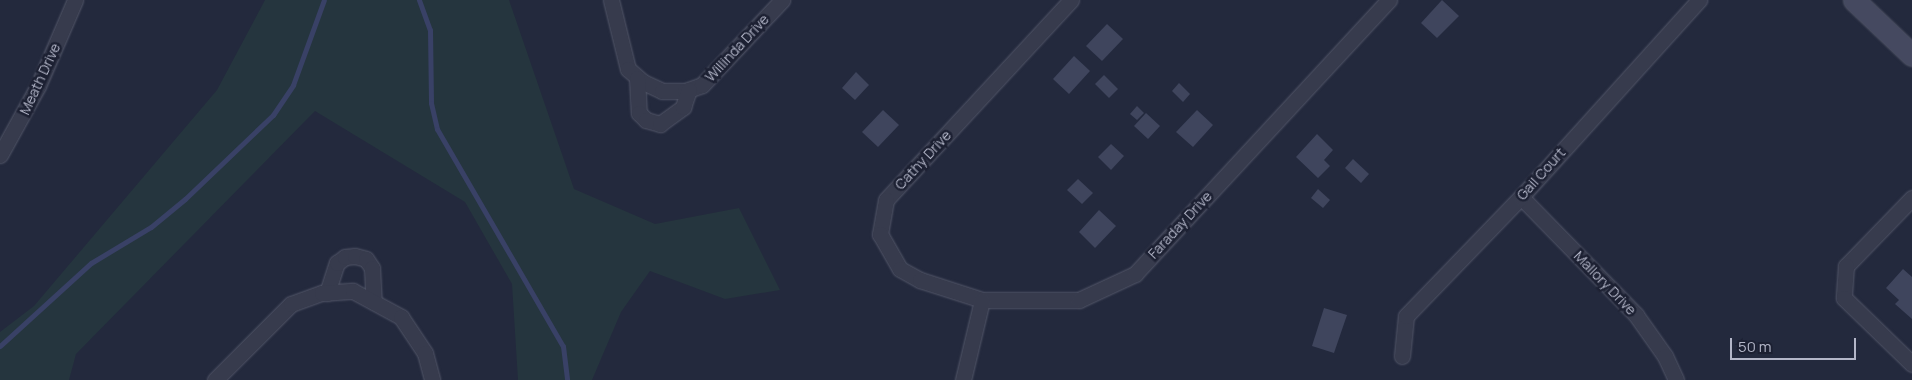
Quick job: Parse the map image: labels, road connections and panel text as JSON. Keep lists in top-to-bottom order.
{
  "streets": {
    "street": [
      "Willinda Drive",
      "Meath Drive",
      "Cathy Drive",
      "Gail Court",
      "Faraday Drive",
      "Mallory Drive"
    ]
  },
  "crossings": [
    ["Cathy Drive", "Faraday Drive"],
    ["Gail Court", "Mallory Drive"]
  ],
  "scale_bar": "50 m"
}
